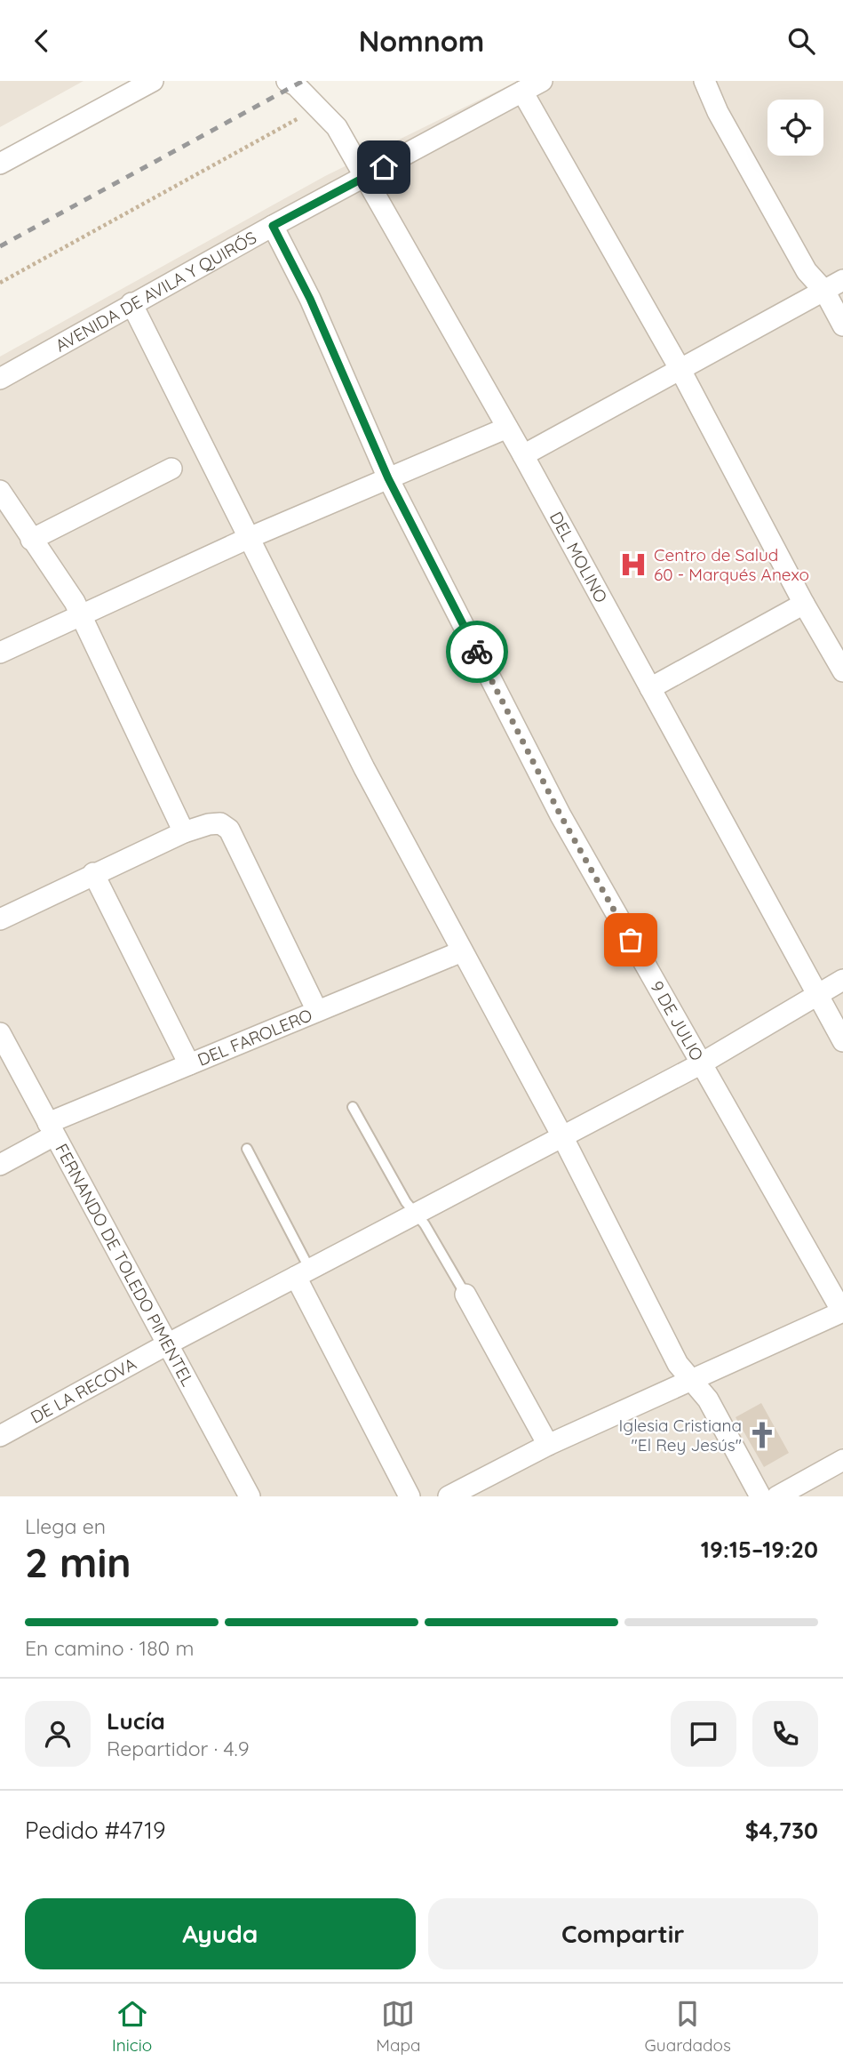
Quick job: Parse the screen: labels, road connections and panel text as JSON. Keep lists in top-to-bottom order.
{
  "streets": {
    "street": [
      "AVENIDA DE AVILA Y QUIRÓS",
      "DEL MOLINO",
      "9 DE JULIO",
      "DEL FAROLERO",
      "FERNANDO DE TOLEDO PIMENTEL",
      "DE LA RECOVA"
    ]
  },
  "crossings": [
    ["AVENIDA DE AVILA Y QUIRÓS", "DEL MOLINO"],
    ["AVENIDA DE AVILA Y QUIRÓS", "9 DE JULIO"],
    ["DEL MOLINO", "DE LA RECOVA"],
    ["9 DE JULIO", "DE LA RECOVA"],
    ["DEL FAROLERO", "FERNANDO DE TOLEDO PIMENTEL"],
    ["FERNANDO DE TOLEDO PIMENTEL", "DE LA RECOVA"]
  ],
  "places": {
    "hospital": ["Centro de Salud 60 - Marqués Anexo"],
    "church": ["Iglesia Cristiana \"El Rey Jesús\""]
  },
  "page": {
    "header": "Nomnom",
    "heading": ["2 min", "Llega en", "19:15–19:20"],
    "panel": [
      "Lucía",
      "Repartidor · 4.9",
      "Pedido #4719",
      "$4,730"
    ],
    "bar": "En camino · 180 m",
    "buttons": ["Ayuda", "Compartir"],
    "tabs": ["Inicio", "Mapa", "Guardados"]
  }
}
